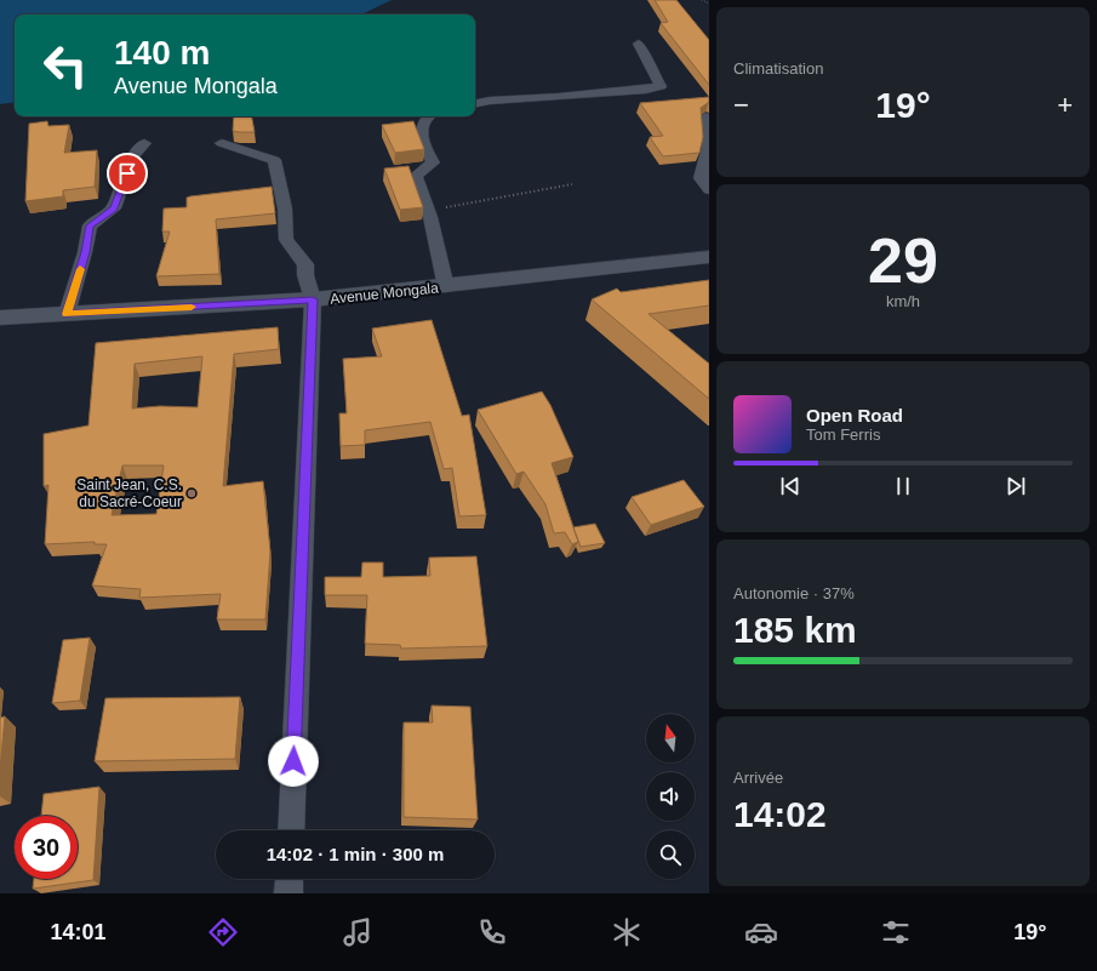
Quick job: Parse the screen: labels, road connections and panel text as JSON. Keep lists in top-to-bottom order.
{
  "streets": {
    "street": ["Avenue Mongala"]
  },
  "places": ["Saint Jean, C.S. du Sacré-Coeur"],
  "north": "top",
  "page": {
    "tile": [
      "Climatisation",
      ["29", "km/h"],
      ["Autonomie · 37%", "185 km"],
      ["Arrivée", "14:02"]
    ],
    "turn": ["140 m", "Avenue Mongala"],
    "heat": ["−", "19°", "+"],
    "song": ["Open Road", "Tom Ferris"],
    "limit": "30",
    "trip": "14:02 · 1 min · 300 m",
    "tabs": ["14:01", "19°"]
  }
}
